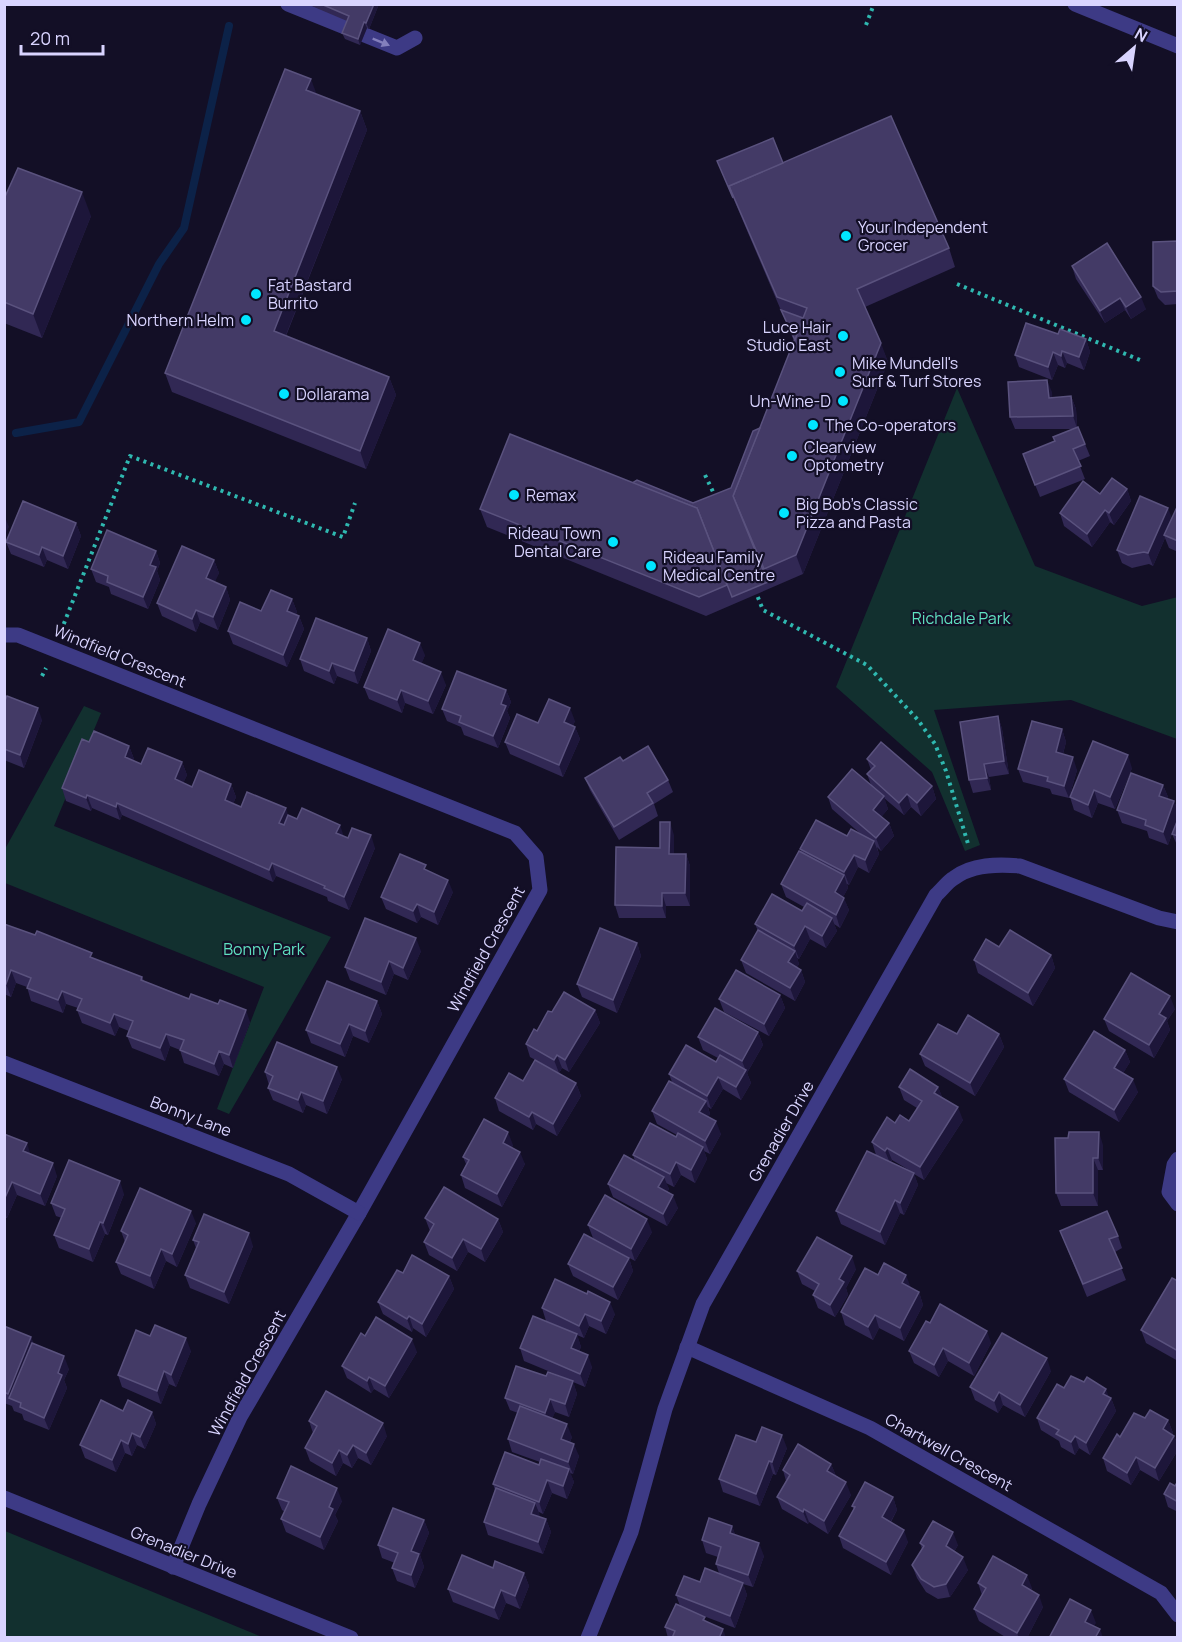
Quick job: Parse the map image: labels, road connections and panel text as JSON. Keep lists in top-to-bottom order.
{
  "streets": {
    "street": [
      "Windfield Crescent",
      "Bonny Lane",
      "Grenadier Drive",
      "Chartwell Crescent"
    ]
  },
  "crossings": [
    ["Windfield Crescent", "Bonny Lane"],
    ["Windfield Crescent", "Grenadier Drive"],
    ["Grenadier Drive", "Chartwell Crescent"]
  ],
  "parks": ["Richdale Park", "Bonny Park"],
  "places": [
    "Your Independent Grocer",
    "Fat Bastard Burrito",
    "Northern Helm",
    "Luce Hair Studio East",
    "Mike Mundell's Surf & Turf Stores",
    "Dollarama",
    "Un-Wine-D",
    "The Co-operators",
    "Clearview Optometry",
    "Remax",
    "Big Bob's Classic Pizza and Pasta",
    "Rideau Town Dental Care",
    "Rideau Family Medical Centre"
  ],
  "scale_bar": "20 m",
  "north": "top right"
}
